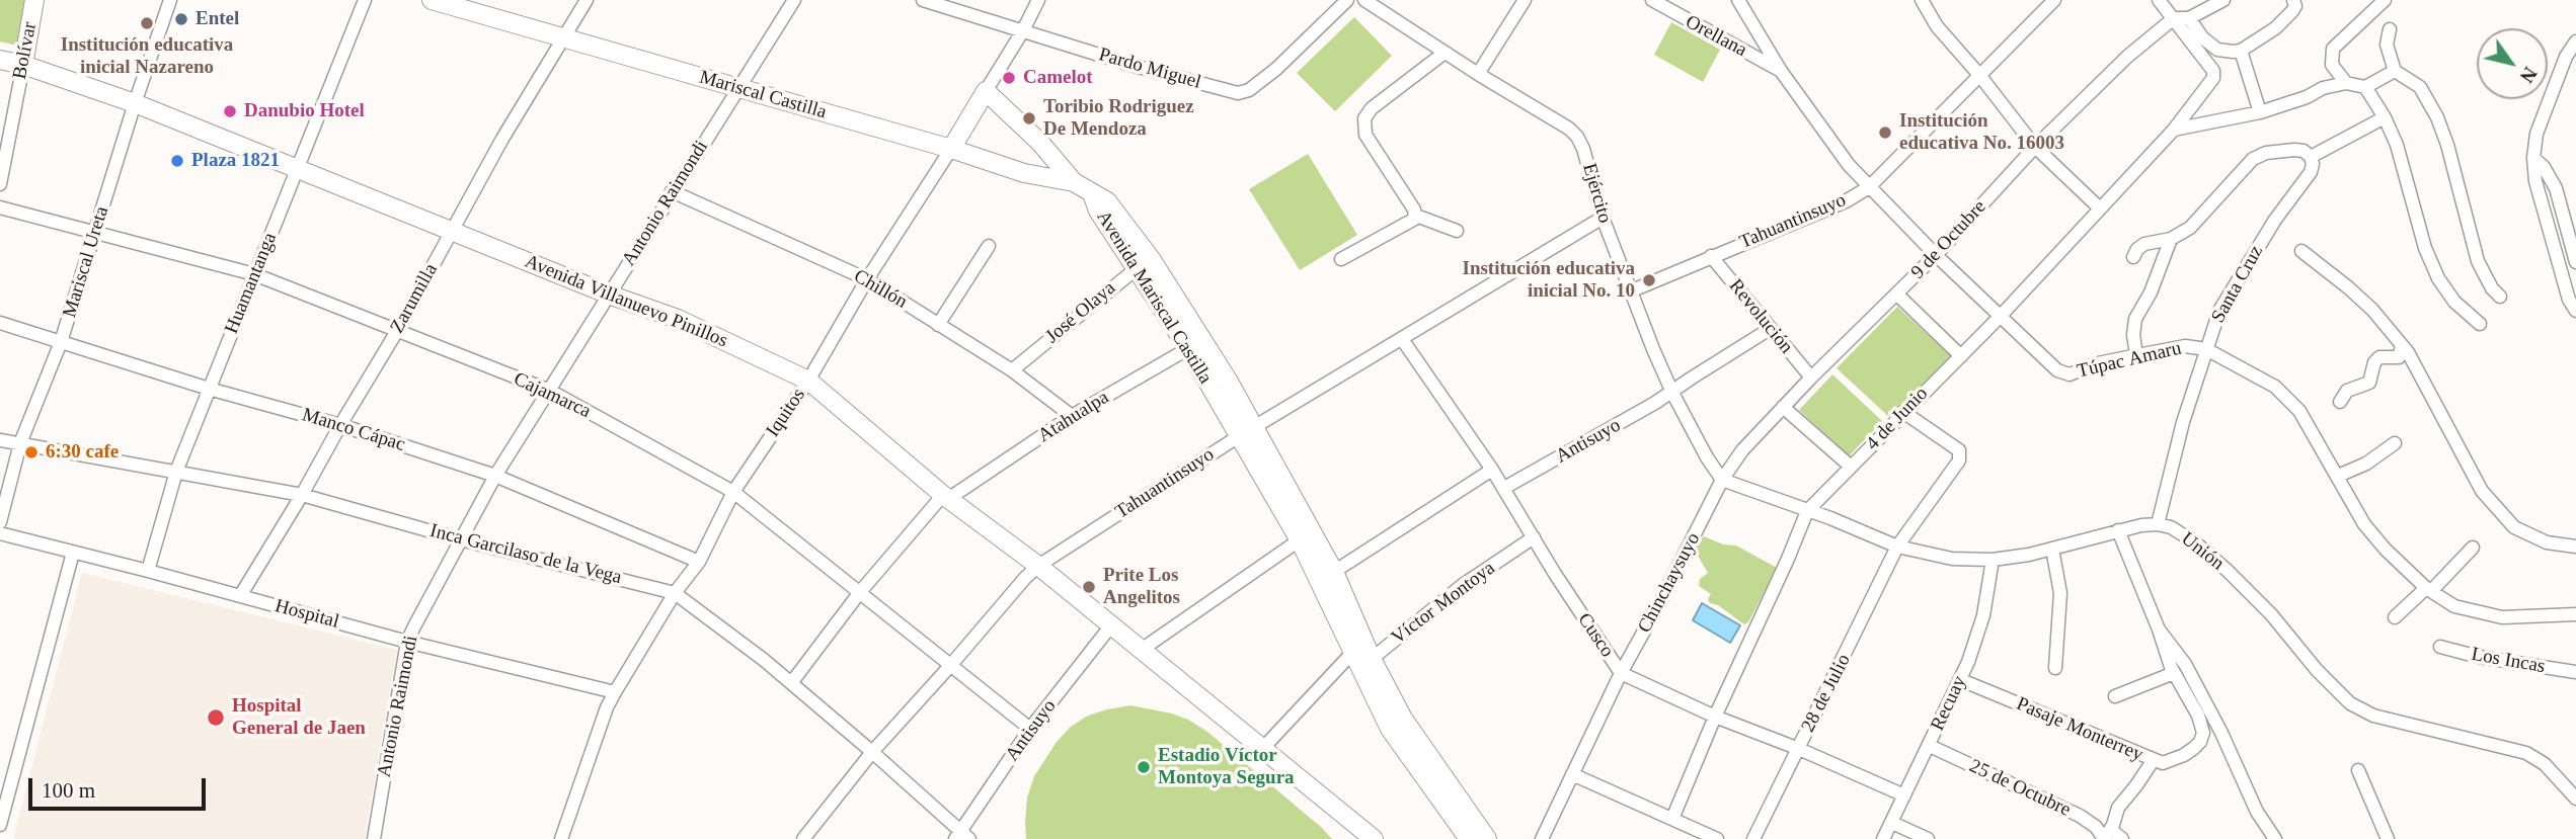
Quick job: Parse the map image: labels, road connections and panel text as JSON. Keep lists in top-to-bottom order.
{
  "streets": {
    "street": [
      "Orellana",
      "Bolívar",
      "Pardo Miguel",
      "Mariscal Castilla",
      "Ejército",
      "Antonio Raimondi",
      "Tahuantinsuyo",
      "9 de Octubre",
      "Mariscal Ureta",
      "Huamantanga",
      "Santa Cruz",
      "Chillón",
      "Avenida Mariscal Castilla",
      "Zarumilla",
      "Avenida Villanuevo Pinillos",
      "José Olaya",
      "Revolución",
      "Túpac Amaru",
      "Cajamarca",
      "Iquitos",
      "Atahualpa",
      "4 de Junio",
      "Manco Cápac",
      "Antisuyo",
      "Unión",
      "Inca Garcilaso de la Vega",
      "Chinchaysuyo",
      "Víctor Montoya",
      "Hospital",
      "Cusco",
      "Los Incas",
      "28 de Julio",
      "Recuay",
      "Pasaje Monterrey",
      "25 de Octubre"
    ]
  },
  "crossings": [
    ["Orellana", "Túpac Amaru"],
    ["Bolívar", "Avenida Villanuevo Pinillos"],
    ["Pardo Miguel", "Iquitos"],
    ["Mariscal Castilla", "Antonio Raimondi"],
    ["Mariscal Castilla", "Avenida Mariscal Castilla"],
    ["Mariscal Castilla", "Zarumilla"],
    ["Mariscal Castilla", "Iquitos"],
    ["Ejército", "Tahuantinsuyo"],
    ["Ejército", "9 de Octubre"],
    ["Ejército", "Antisuyo"],
    ["Ejército", "Unión"],
    ["Ejército", "Chinchaysuyo"],
    ["Antonio Raimondi", "Chillón"],
    ["Antonio Raimondi", "Avenida Villanuevo Pinillos"],
    ["Antonio Raimondi", "Cajamarca"],
    ["Antonio Raimondi", "Manco Cápac"],
    ["Antonio Raimondi", "Inca Garcilaso de la Vega"],
    ["Antonio Raimondi", "Hospital"],
    ["Tahuantinsuyo", "Avenida Mariscal Castilla"],
    ["Tahuantinsuyo", "Avenida Villanuevo Pinillos"],
    ["Tahuantinsuyo", "Revolución"],
    ["Tahuantinsuyo", "Túpac Amaru"],
    ["Tahuantinsuyo", "Cajamarca"],
    ["Tahuantinsuyo", "Inca Garcilaso de la Vega"],
    ["Tahuantinsuyo", "Cusco"],
    ["9 de Octubre", "Revolución"],
    ["9 de Octubre", "Túpac Amaru"],
    ["9 de Octubre", "4 de Junio"],
    ["9 de Octubre", "Unión"],
    ["9 de Octubre", "Chinchaysuyo"],
    ["Mariscal Ureta", "Avenida Villanuevo Pinillos"],
    ["Mariscal Ureta", "Cajamarca"],
    ["Mariscal Ureta", "Manco Cápac"],
    ["Mariscal Ureta", "Inca Garcilaso de la Vega"],
    ["Huamantanga", "Avenida Villanuevo Pinillos"],
    ["Huamantanga", "Cajamarca"],
    ["Huamantanga", "Manco Cápac"],
    ["Huamantanga", "Inca Garcilaso de la Vega"],
    ["Huamantanga", "Hospital"],
    ["Santa Cruz", "Túpac Amaru"],
    ["Santa Cruz", "Unión"],
    ["Chillón", "José Olaya"],
    ["Chillón", "Iquitos"],
    ["Chillón", "Atahualpa"],
    ["Avenida Mariscal Castilla", "José Olaya"],
    ["Avenida Mariscal Castilla", "Atahualpa"],
    ["Avenida Mariscal Castilla", "Víctor Montoya"],
    ["Zarumilla", "Avenida Villanuevo Pinillos"],
    ["Zarumilla", "Cajamarca"],
    ["Zarumilla", "Manco Cápac"],
    ["Zarumilla", "Inca Garcilaso de la Vega"],
    ["Zarumilla", "Hospital"],
    ["Avenida Villanuevo Pinillos", "Iquitos"],
    ["Avenida Villanuevo Pinillos", "Atahualpa"],
    ["Avenida Villanuevo Pinillos", "Antisuyo"],
    ["Revolución", "Antisuyo"],
    ["Túpac Amaru", "4 de Junio"],
    ["Cajamarca", "Iquitos"],
    ["Cajamarca", "Atahualpa"],
    ["Cajamarca", "Antisuyo"],
    ["Iquitos", "Manco Cápac"],
    ["Iquitos", "Inca Garcilaso de la Vega"],
    ["Iquitos", "Hospital"],
    ["Atahualpa", "Inca Garcilaso de la Vega"],
    ["4 de Junio", "Unión"],
    ["4 de Junio", "Cusco"],
    ["4 de Junio", "28 de Julio"],
    ["Antisuyo", "Inca Garcilaso de la Vega"],
    ["Antisuyo", "Cusco"],
    ["Unión", "Chinchaysuyo"],
    ["Unión", "28 de Julio"],
    ["Unión", "Recuay"],
    ["Chinchaysuyo", "Cusco"],
    ["Víctor Montoya", "Cusco"],
    ["Cusco", "28 de Julio"],
    ["Cusco", "Recuay"],
    ["Recuay", "Pasaje Monterrey"],
    ["Recuay", "25 de Octubre"]
  ],
  "places": [
    "Entel",
    "Institución educativa inicial Nazareno",
    "Camelot",
    "Danubio Hotel",
    "Toribio Rodriguez De Mendoza",
    "Institución educativa No. 16003",
    "Plaza 1821",
    "Institución educativa inicial No. 10",
    "6:30 cafe",
    "Prite Los Angelitos",
    "Hospital General de Jaen",
    "Estadio Víctor Montoya Segura"
  ],
  "scale_bar": "100 m",
  "north": "bottom right"
}
